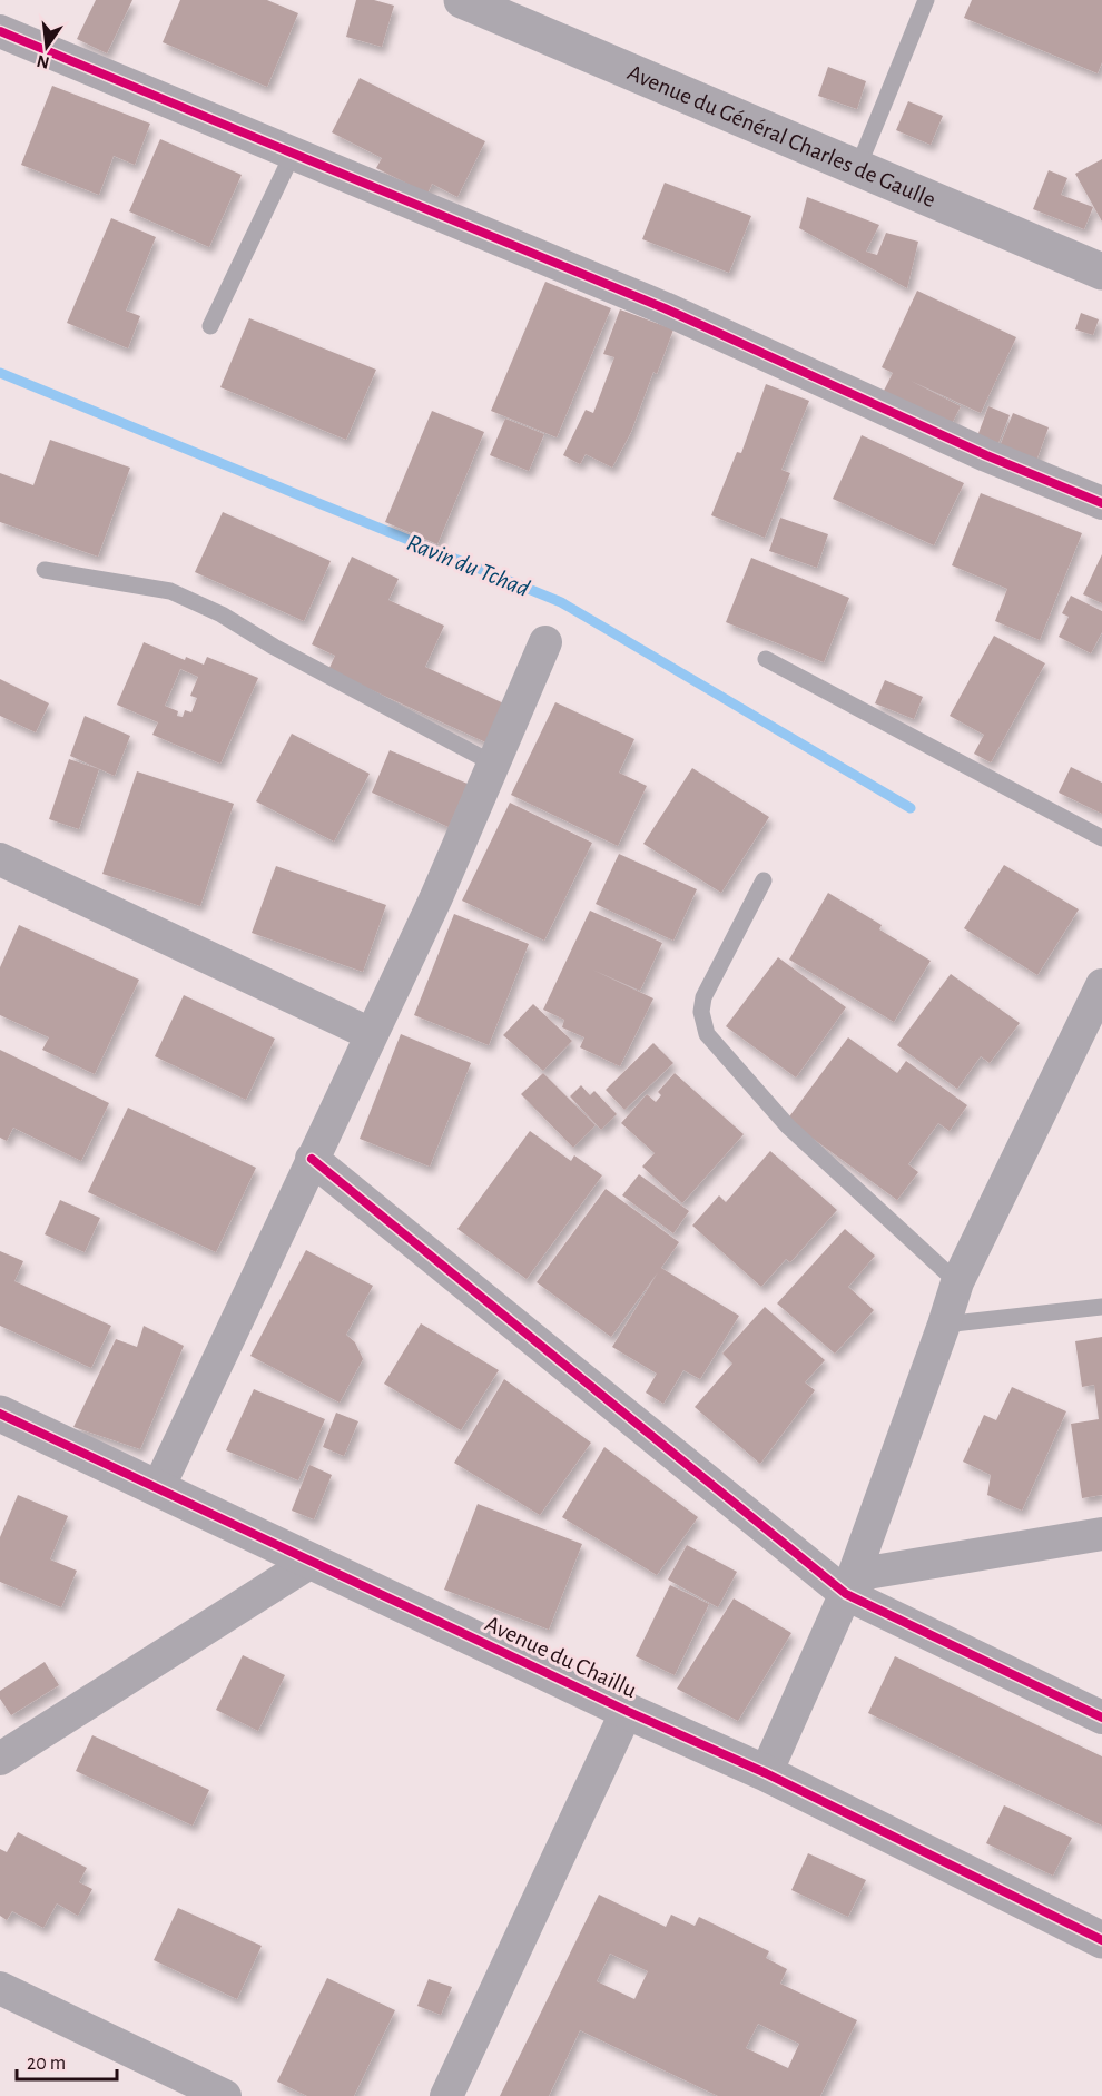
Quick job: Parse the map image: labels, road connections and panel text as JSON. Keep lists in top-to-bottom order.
{
  "streets": {
    "street": ["Avenue du Général Charles de Gaulle", "Avenue du Chaillu"]
  },
  "water": ["Ravin du Tchad"],
  "scale_bar": "20 m",
  "north": "bottom"
}
